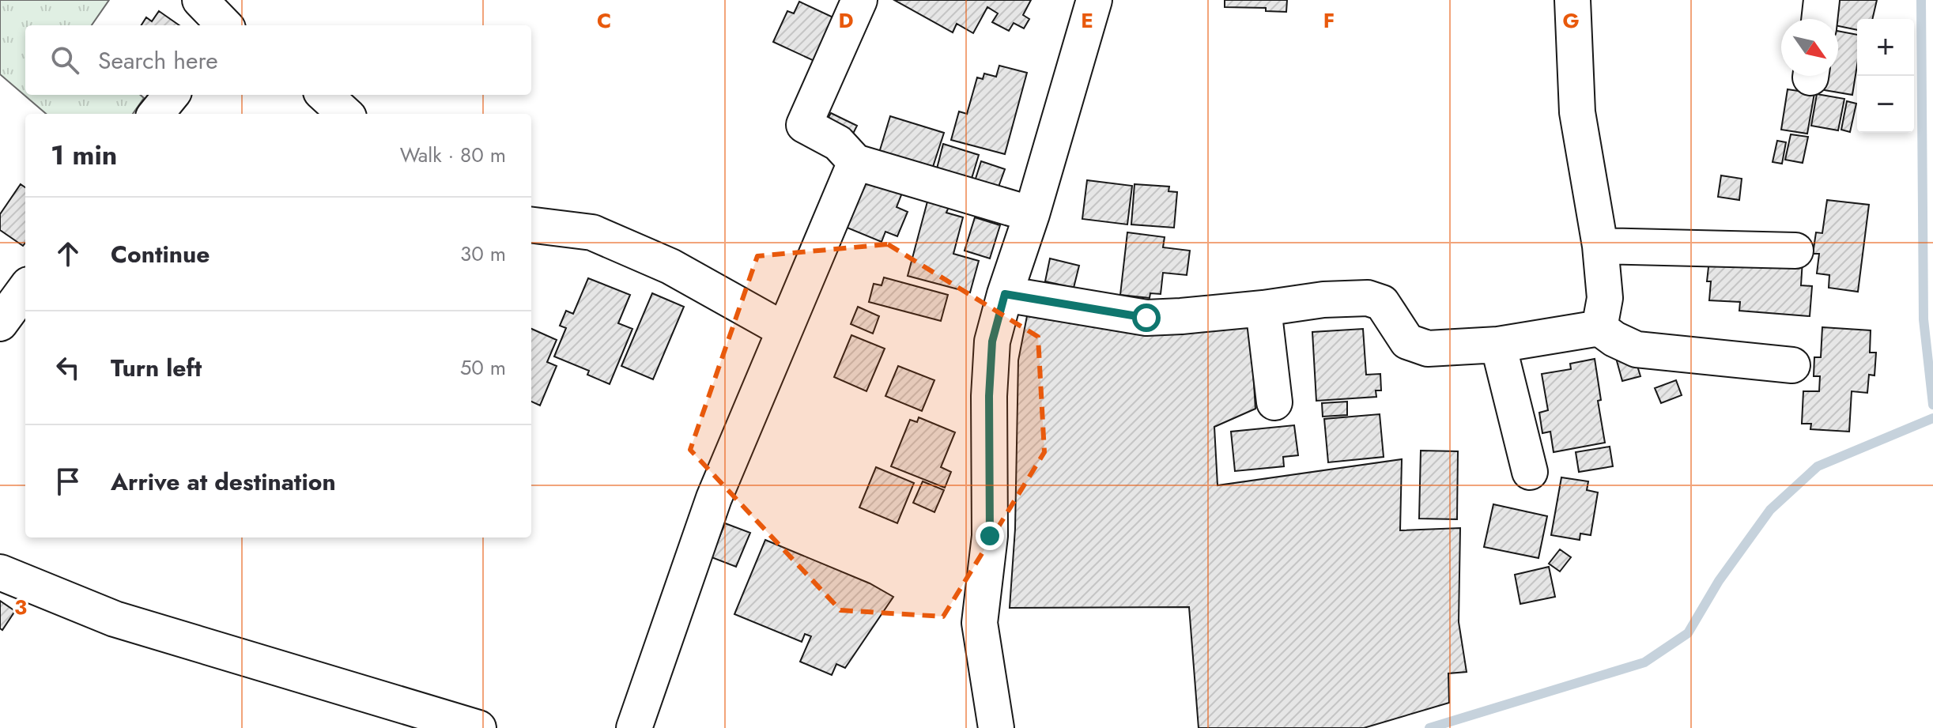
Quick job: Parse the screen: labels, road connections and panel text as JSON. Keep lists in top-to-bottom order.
{
  "north": "bottom right",
  "page": {
    "map_buttons": ["+", "−"],
    "search": "Search here",
    "heading": ["1 min", "Walk · 80 m"],
    "list": [
      ["Continue", "30 m"],
      ["Turn left", "50 m"],
      "Arrive at destination"
    ]
  },
  "grid": {
    "columns": [
      "C",
      "D",
      "E",
      "F",
      "G"
    ],
    "rows": ["3"]
  }
}
